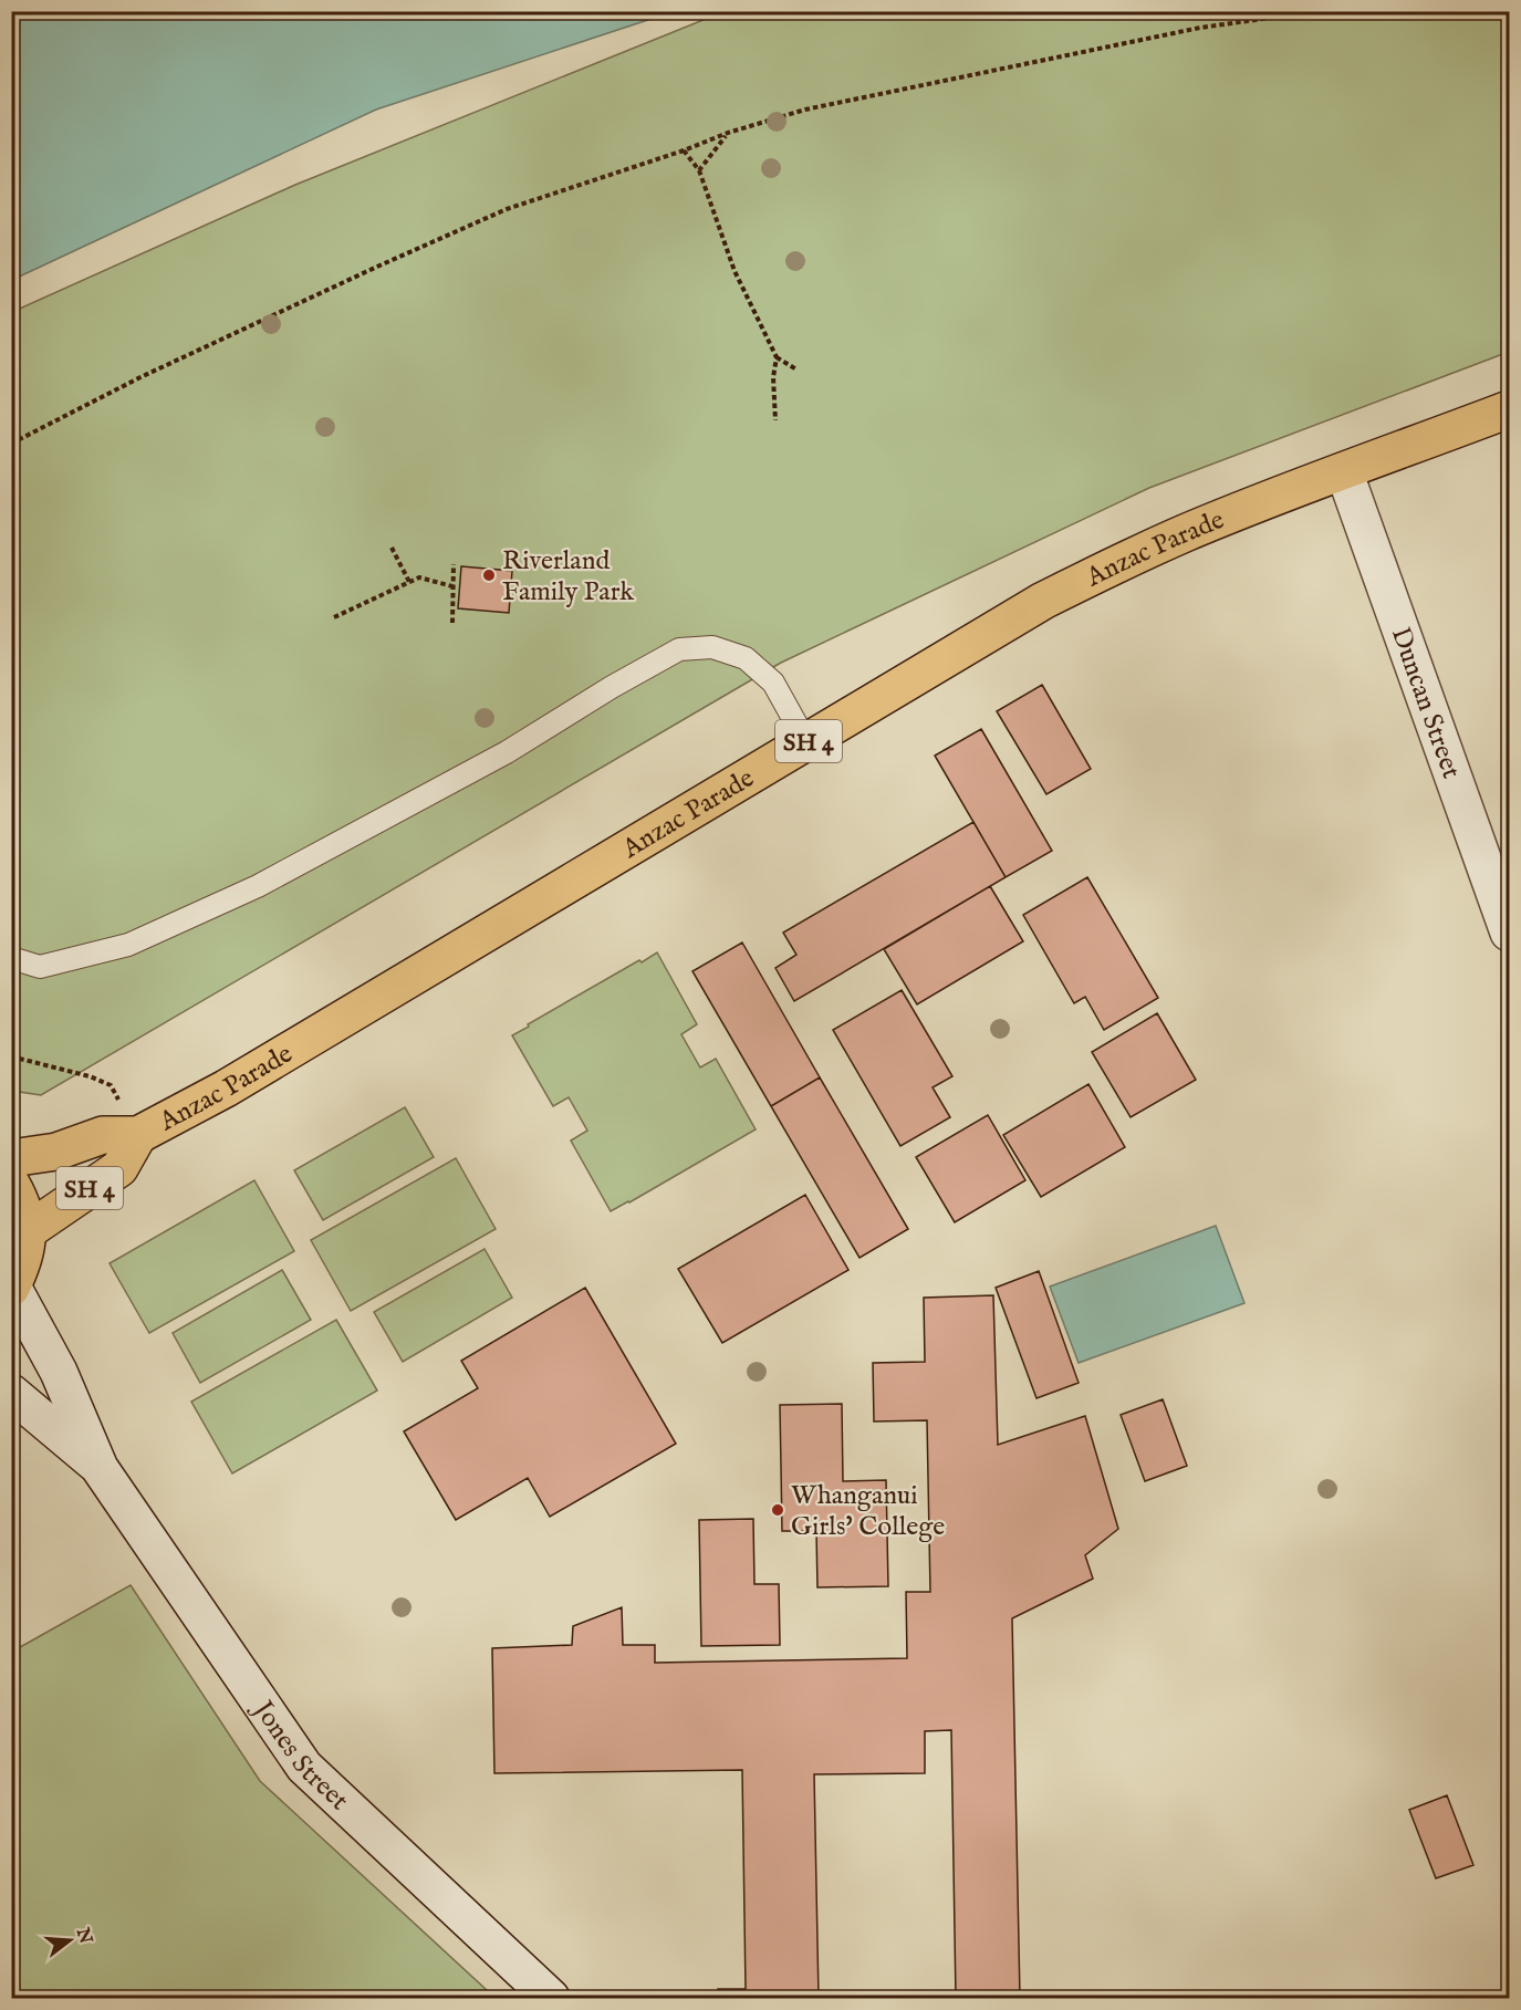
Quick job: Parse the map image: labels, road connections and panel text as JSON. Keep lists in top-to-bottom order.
{
  "streets": {
    "main road": [
      "Anzac Parade",
      "Duncan Street",
      "SH 4",
      "Jones Street"
    ]
  },
  "crossings": [
    ["Anzac Parade", "Duncan Street"],
    ["Anzac Parade", "SH 4"],
    ["SH 4", "Jones Street"]
  ],
  "places": ["Riverland Family Park", "Whanganui Girls' College"],
  "north": "right"
}
